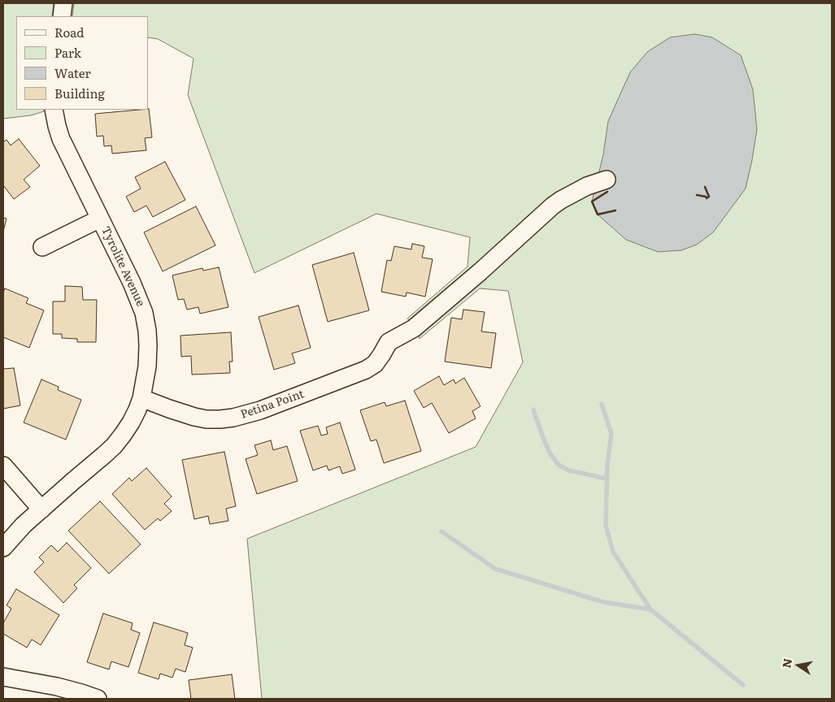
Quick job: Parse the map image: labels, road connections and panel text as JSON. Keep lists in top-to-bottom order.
{
  "streets": {
    "street": ["Tyrolite Avenue", "Petina Point"]
  },
  "crossings": [
    ["Tyrolite Avenue", "Petina Point"]
  ],
  "legend": [
    "Road",
    "Park",
    "Water",
    "Building"
  ],
  "north": "left"
}
